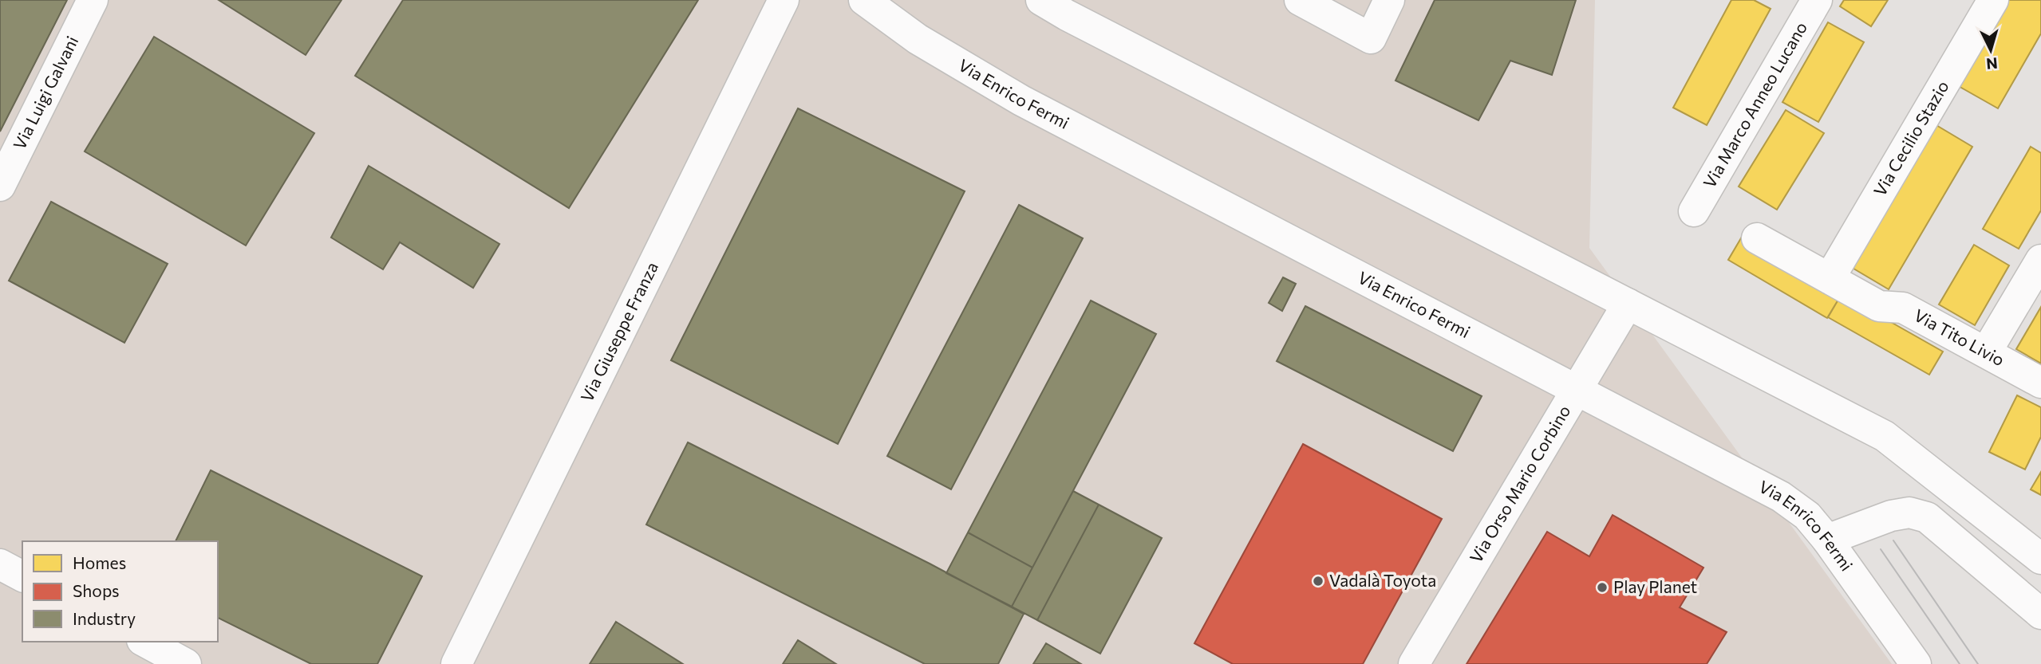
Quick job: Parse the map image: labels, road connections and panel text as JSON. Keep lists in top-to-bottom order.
{
  "streets": {
    "street": [
      "Via Luigi Galvani",
      "Via Enrico Fermi",
      "Via Marco Anneo Lucano",
      "Via Cecilio Stazio",
      "Via Giuseppe Franza",
      "Via Tito Livio",
      "Via Orso Mario Corbino"
    ]
  },
  "crossings": [
    ["Via Enrico Fermi", "Via Orso Mario Corbino"],
    ["Via Cecilio Stazio", "Via Tito Livio"]
  ],
  "places": ["Vadalà Toyota", "Play Planet"],
  "legend": ["Homes", "Shops", "Industry"],
  "north": "bottom"
}
